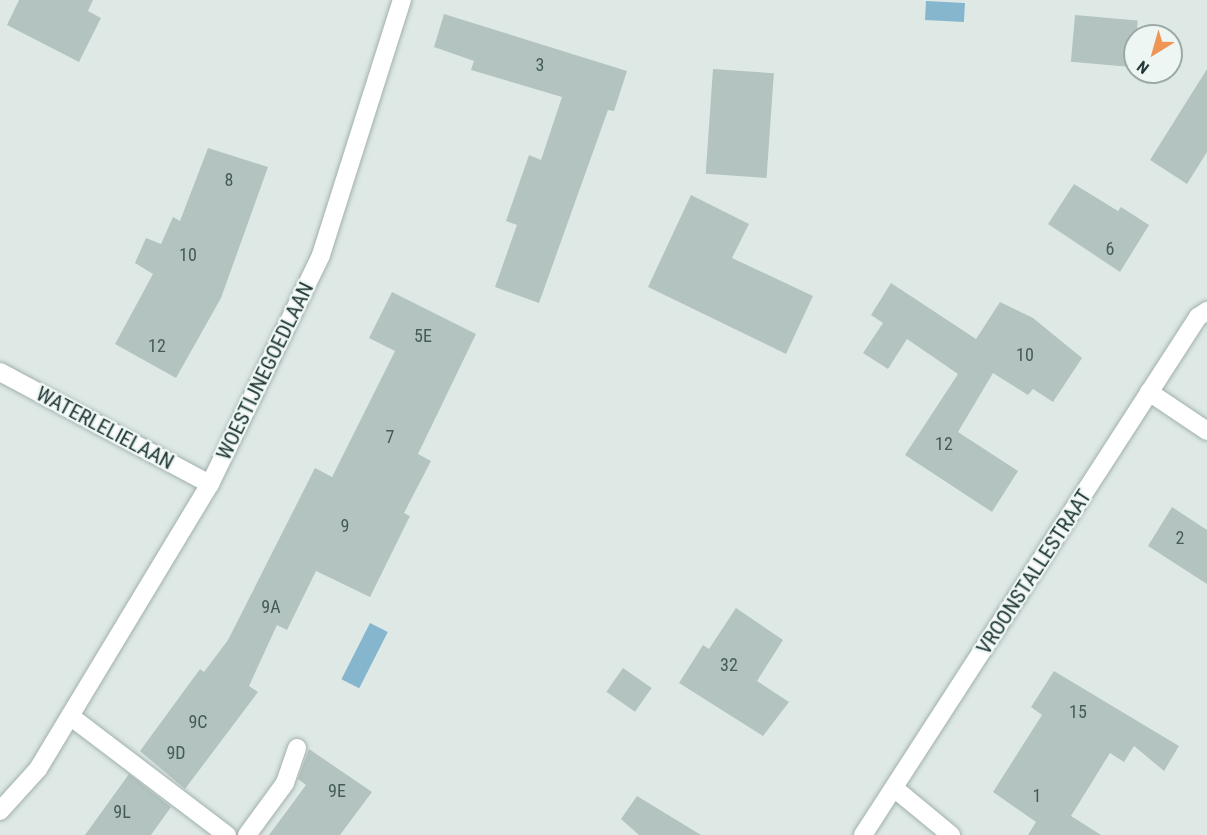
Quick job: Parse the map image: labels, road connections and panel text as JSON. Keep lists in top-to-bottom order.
{
  "streets": {
    "street": ["WOESTIJNEGOEDLAAN", "WATERLELIELAAN", "VROONSTALLESTRAAT"]
  },
  "crossings": [
    ["WOESTIJNEGOEDLAAN", "WATERLELIELAAN"]
  ],
  "house_numbers": [
    "3",
    "8",
    "6",
    "10",
    "5E",
    "12",
    "10",
    "7",
    "12",
    "9",
    "2",
    "9A",
    "32",
    "15",
    "9C",
    "9D",
    "9E",
    "1",
    "9L"
  ],
  "north": "bottom left"
}
